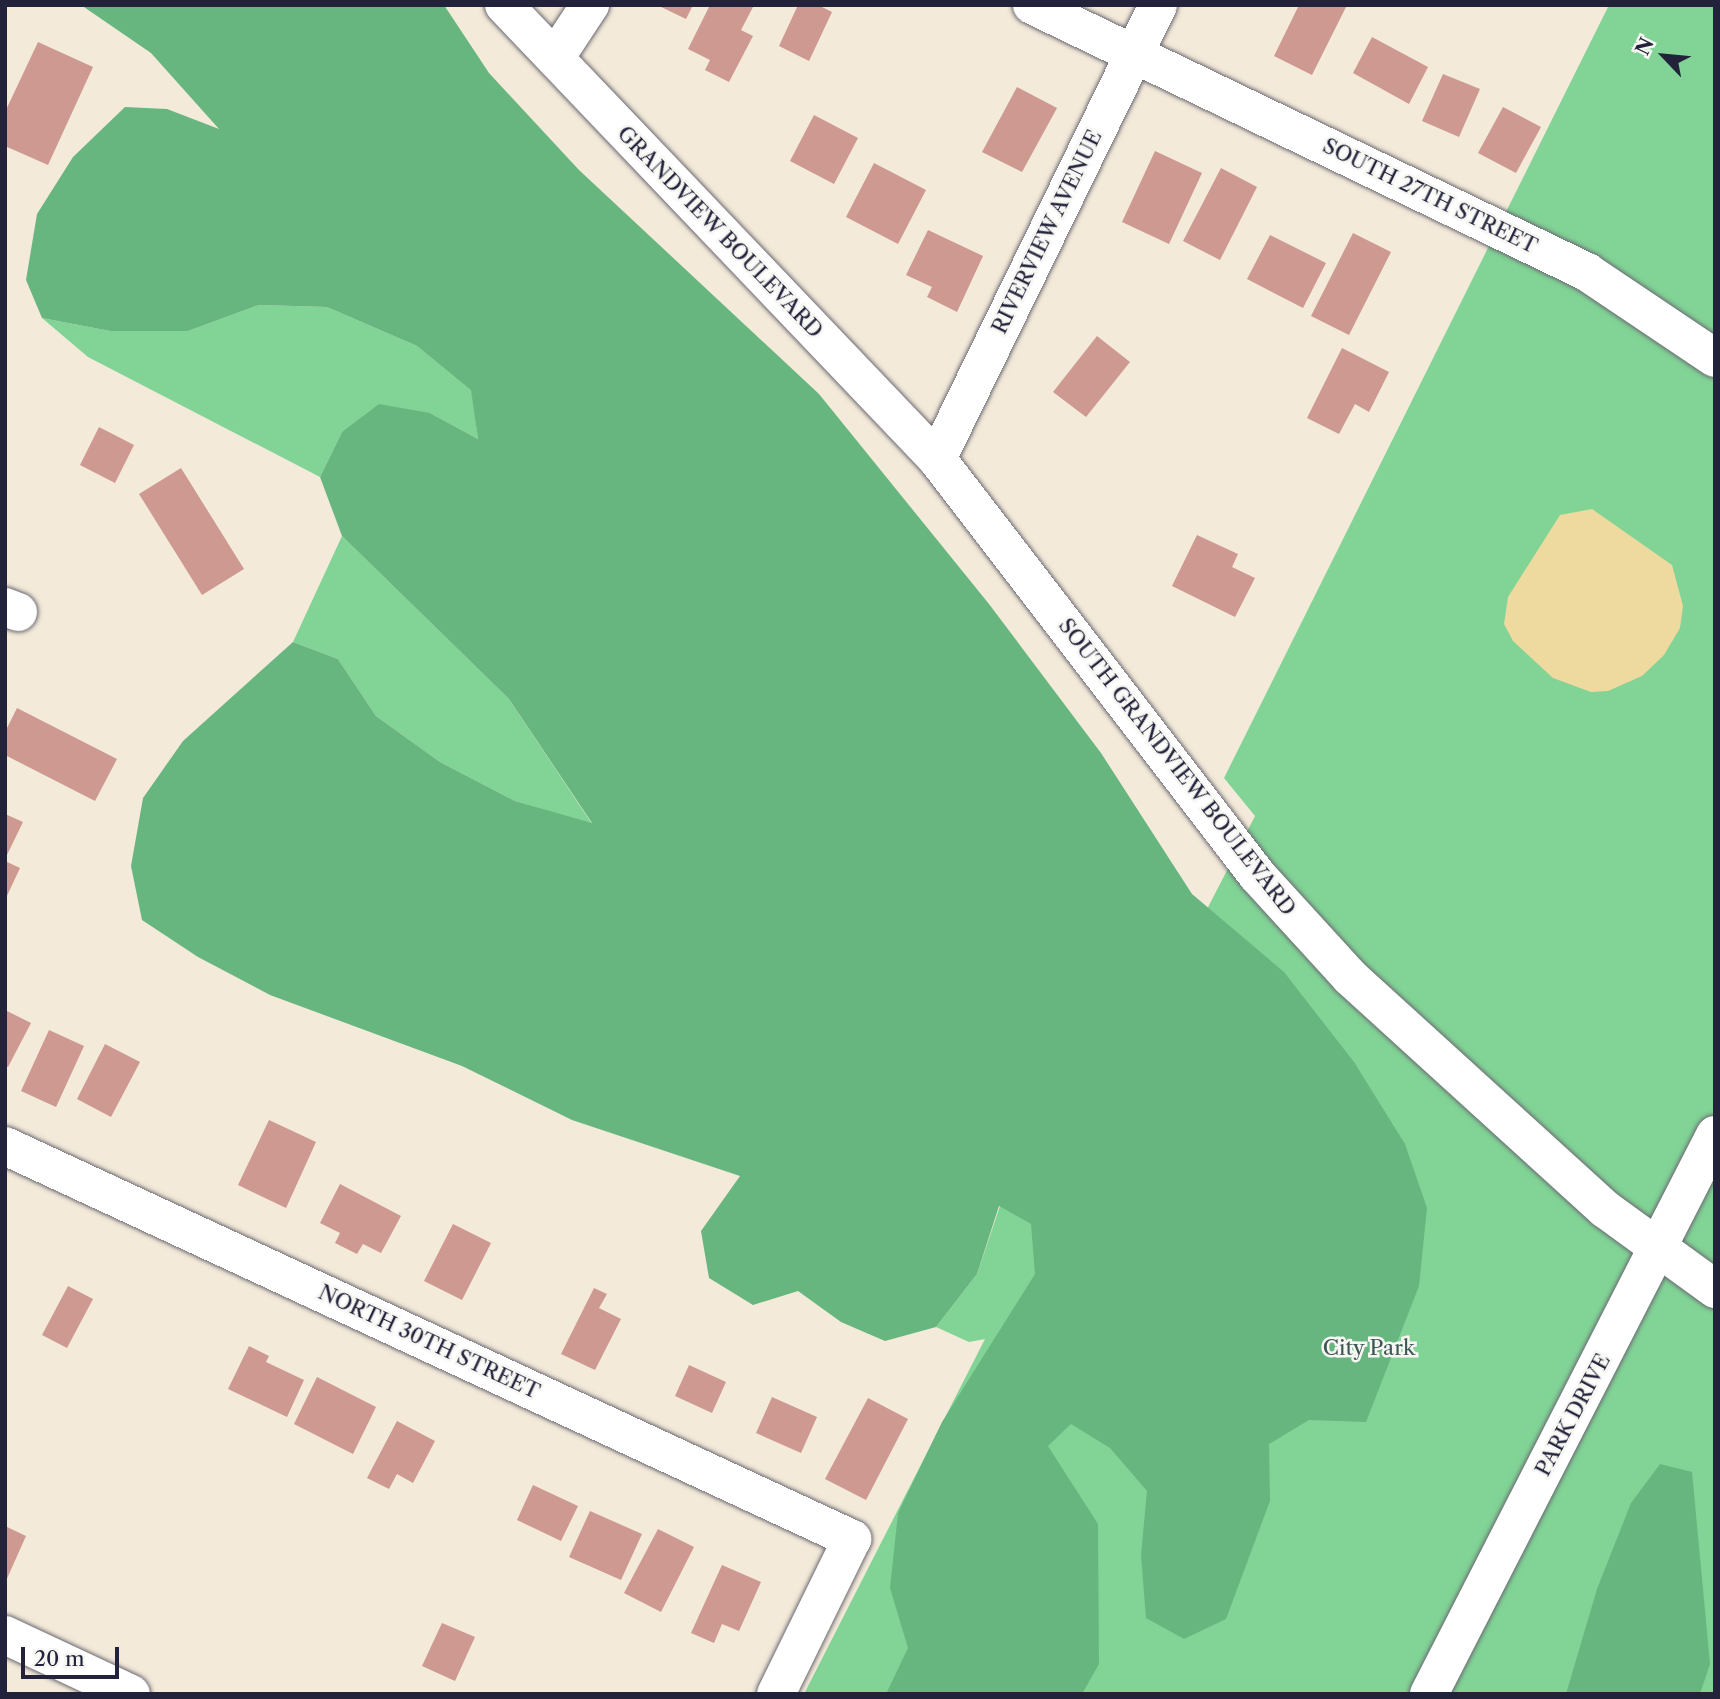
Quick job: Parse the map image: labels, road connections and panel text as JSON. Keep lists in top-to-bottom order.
{
  "streets": {
    "street": [
      "SOUTH 27TH STREET",
      "GRANDVIEW BOULEVARD",
      "RIVERVIEW AVENUE",
      "SOUTH GRANDVIEW BOULEVARD",
      "NORTH 30TH STREET",
      "PARK DRIVE"
    ]
  },
  "crossings": [
    ["SOUTH 27TH STREET", "RIVERVIEW AVENUE"],
    ["GRANDVIEW BOULEVARD", "RIVERVIEW AVENUE"],
    ["GRANDVIEW BOULEVARD", "SOUTH GRANDVIEW BOULEVARD"],
    ["RIVERVIEW AVENUE", "SOUTH GRANDVIEW BOULEVARD"],
    ["SOUTH GRANDVIEW BOULEVARD", "PARK DRIVE"]
  ],
  "parks": ["City Park"],
  "scale_bar": "20 m",
  "north": "top left"
}
